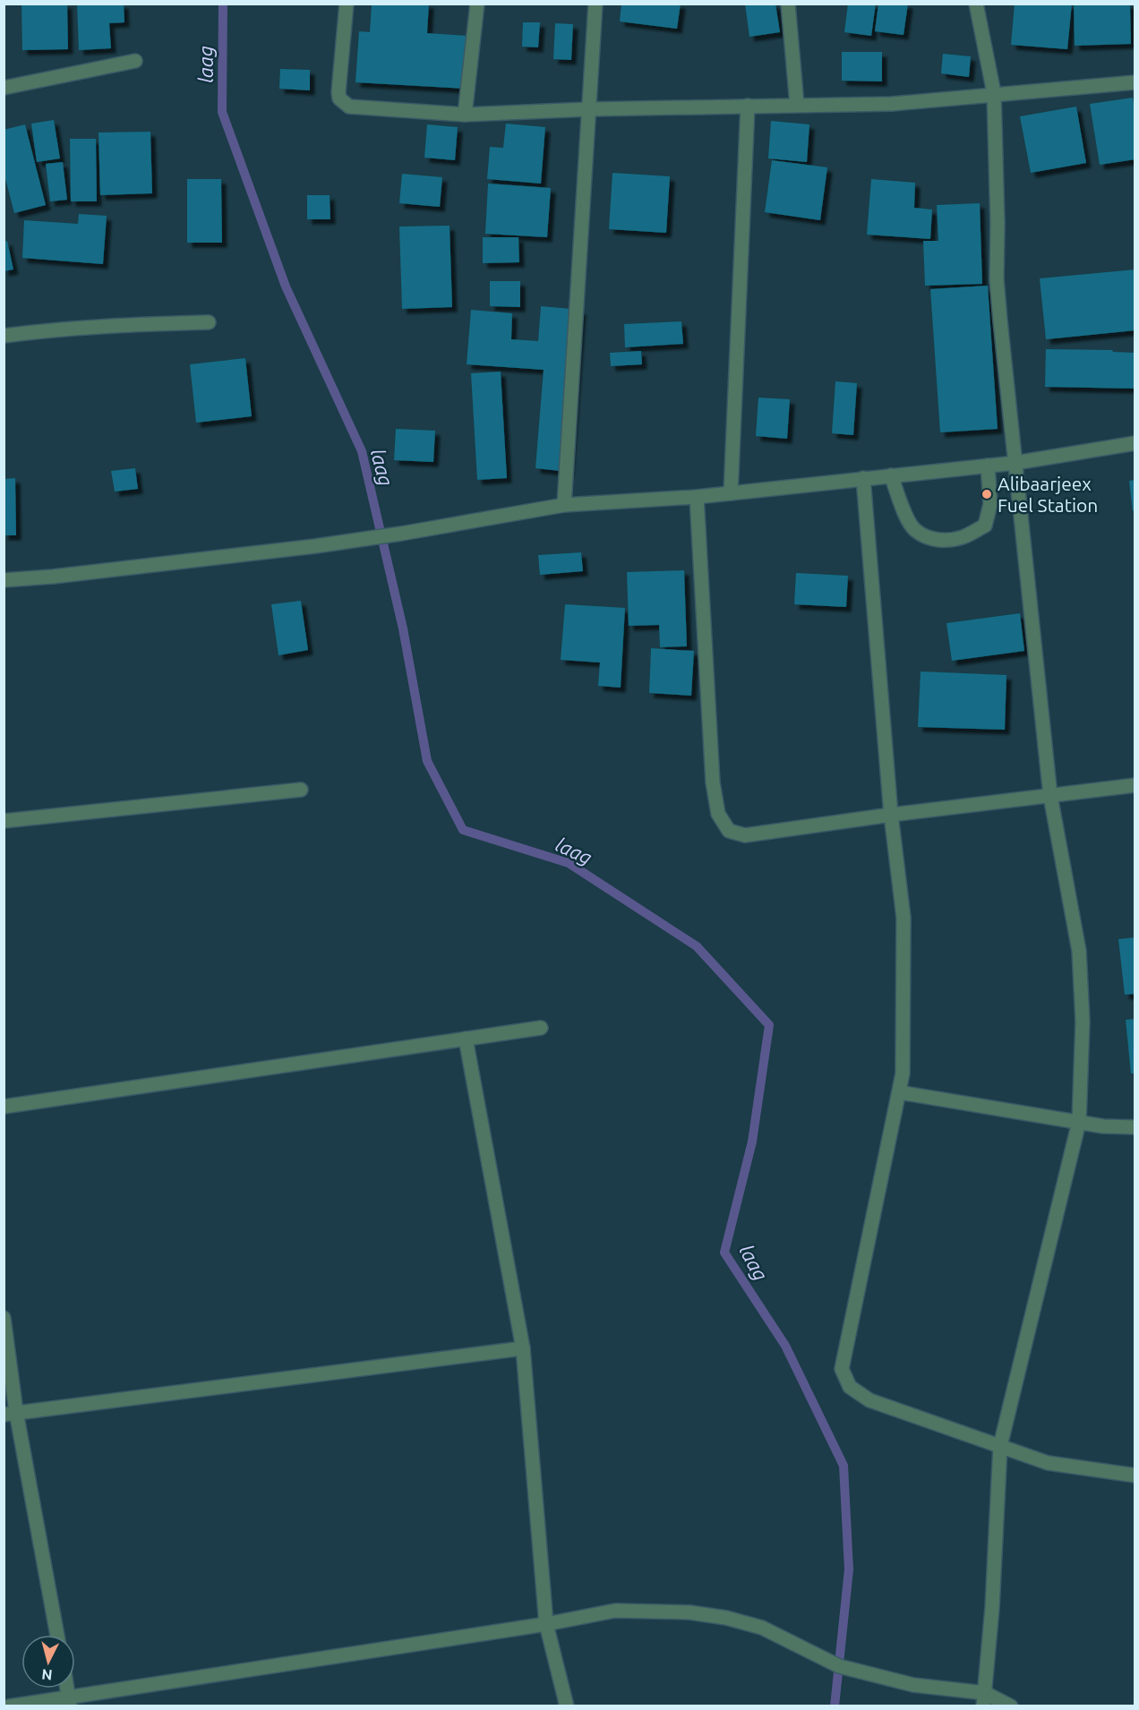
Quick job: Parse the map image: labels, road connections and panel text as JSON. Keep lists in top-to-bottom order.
{
  "water": ["laag"],
  "places": ["Alibaarjeex Fuel Station"],
  "north": "bottom"
}
